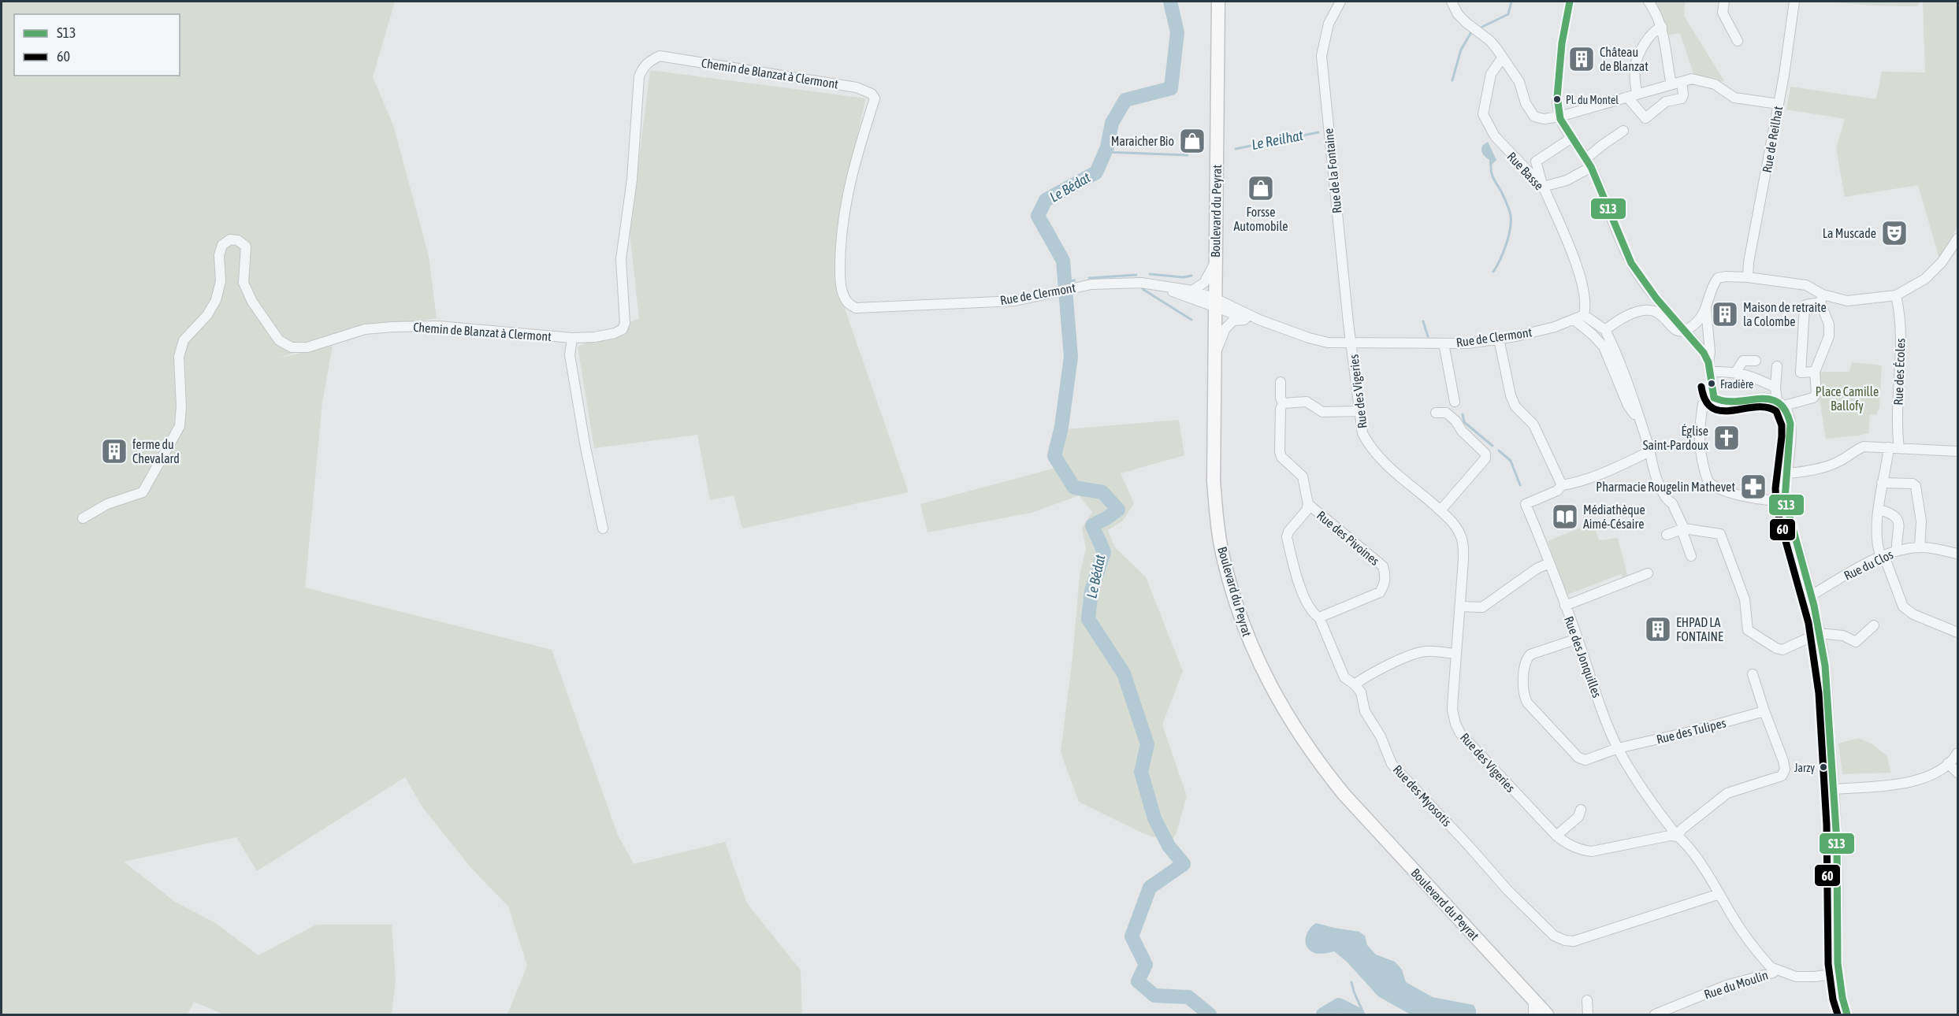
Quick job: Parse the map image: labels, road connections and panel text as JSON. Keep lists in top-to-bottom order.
{
  "streets": {
    "main road": ["Boulevard du Peyrat"],
    "street": [
      "Chemin de Blanzat à Clermont",
      "Rue de Reilhat",
      "Rue de la Fontaine",
      "Rue Basse",
      "Rue de Clermont",
      "Rue des Écoles",
      "Rue des Vigeries",
      "Rue des Pivoines",
      "Rue du Clos",
      "Rue des Jonquilles",
      "Rue des Tulipes",
      "Rue des Myosotis",
      "Rue du Moulin"
    ]
  },
  "crossings": [
    ["Chemin de Blanzat à Clermont", "Rue de Clermont"],
    ["Rue de la Fontaine", "Rue de Clermont"],
    ["Rue de la Fontaine", "Rue des Vigeries"],
    ["Rue Basse", "Rue de Clermont"],
    ["Boulevard du Peyrat", "Rue de Clermont"],
    ["Rue de Clermont", "Rue des Vigeries"],
    ["Rue des Vigeries", "Rue des Jonquilles"],
    ["Rue des Pivoines", "Rue des Myosotis"],
    ["Rue des Jonquilles", "Rue des Tulipes"]
  ],
  "water": ["Le Reilhat", "Le Bédat"],
  "parks": ["Place Camille Ballofy"],
  "places": {
    "building": [
      "Château de Blanzat",
      "Maison de retraite la Colombe",
      "ferme du Chevalard",
      "EHPAD LA FONTAINE"
    ],
    "other": ["Pl. du Montel", "Fradière", "Jarzy"],
    "shop": ["Maraicher Bio", "Forsse Automobile"],
    "theatre": ["La Muscade"],
    "church": ["Église Saint-Pardoux"],
    "pharmacy": ["Pharmacie Rougelin Mathevet"],
    "library": ["Médiathèque Aimé-Césaire"]
  },
  "lines": ["transit line S13", "transit line 60"],
  "legend": ["S13", "60"]
}
